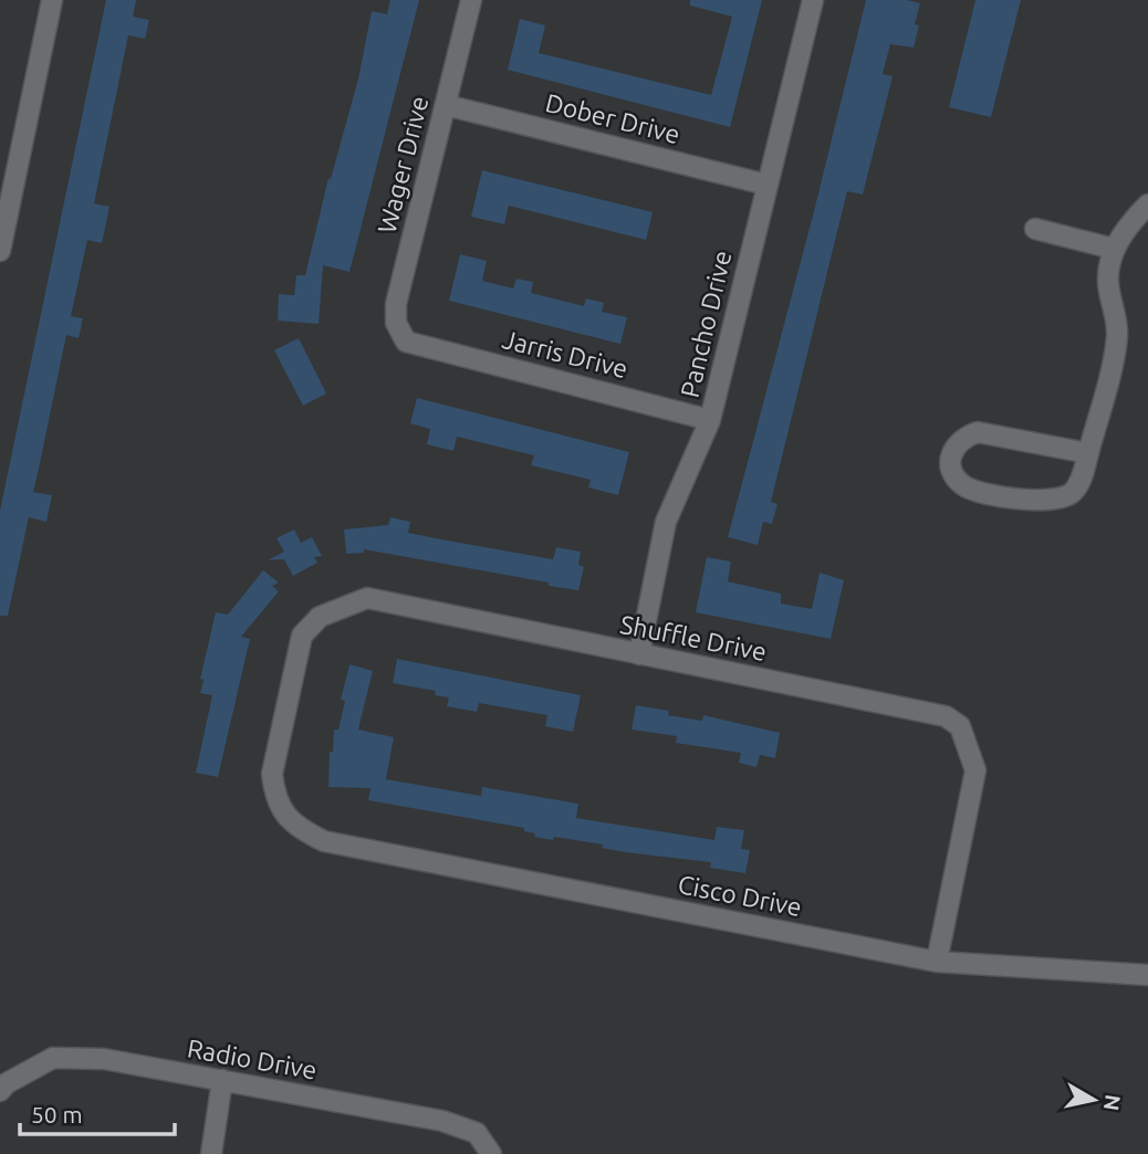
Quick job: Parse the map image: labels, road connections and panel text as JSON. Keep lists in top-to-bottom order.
{
  "streets": {
    "street": [
      "Dober Drive",
      "Wager Drive",
      "Pancho Drive",
      "Jarris Drive",
      "Shuffle Drive",
      "Cisco Drive",
      "Radio Drive"
    ]
  },
  "crossings": [
    ["Dober Drive", "Wager Drive"],
    ["Dober Drive", "Pancho Drive"],
    ["Wager Drive", "Jarris Drive"],
    ["Pancho Drive", "Jarris Drive"],
    ["Pancho Drive", "Shuffle Drive"],
    ["Shuffle Drive", "Cisco Drive"]
  ],
  "scale_bar": "50 m",
  "north": "right"
}
